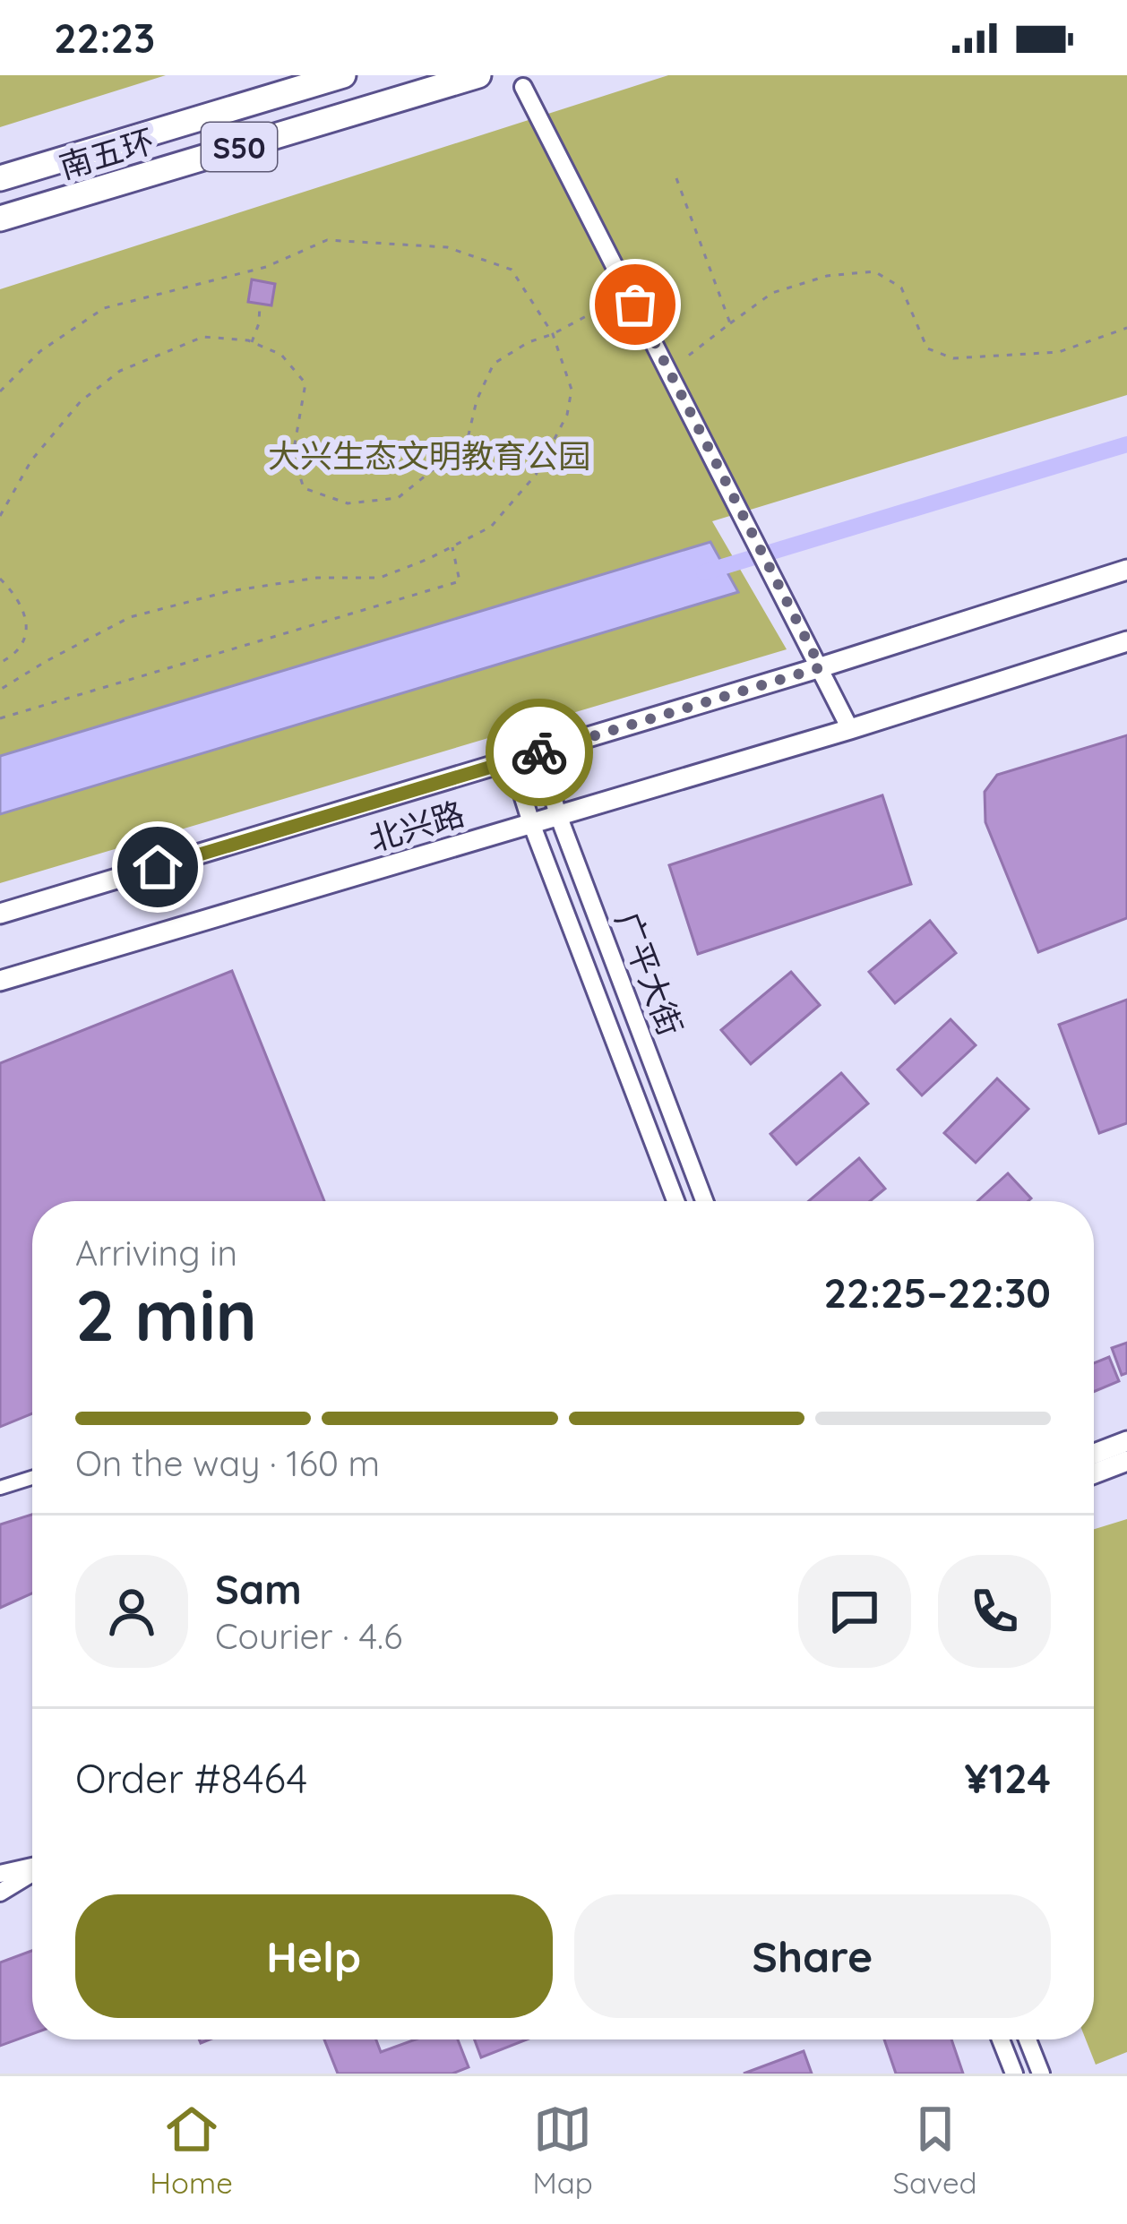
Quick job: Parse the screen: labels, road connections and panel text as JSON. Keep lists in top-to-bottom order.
{
  "streets": {
    "highway": ["S50", "南五环"],
    "main road": ["北兴路"],
    "street": ["广平大街"]
  },
  "crossings": [
    ["北兴路", "广平大街"]
  ],
  "parks": ["大兴生态文明教育公园"],
  "page": {
    "status": "22:23",
    "heading": ["2 min", "Arriving in", "22:25–22:30"],
    "panel": [
      "Sam",
      "Courier · 4.6",
      "Order #8464",
      "¥124"
    ],
    "bar": "On the way · 160 m",
    "buttons": ["Help", "Share"],
    "tabs": ["Home", "Map", "Saved"]
  }
}
